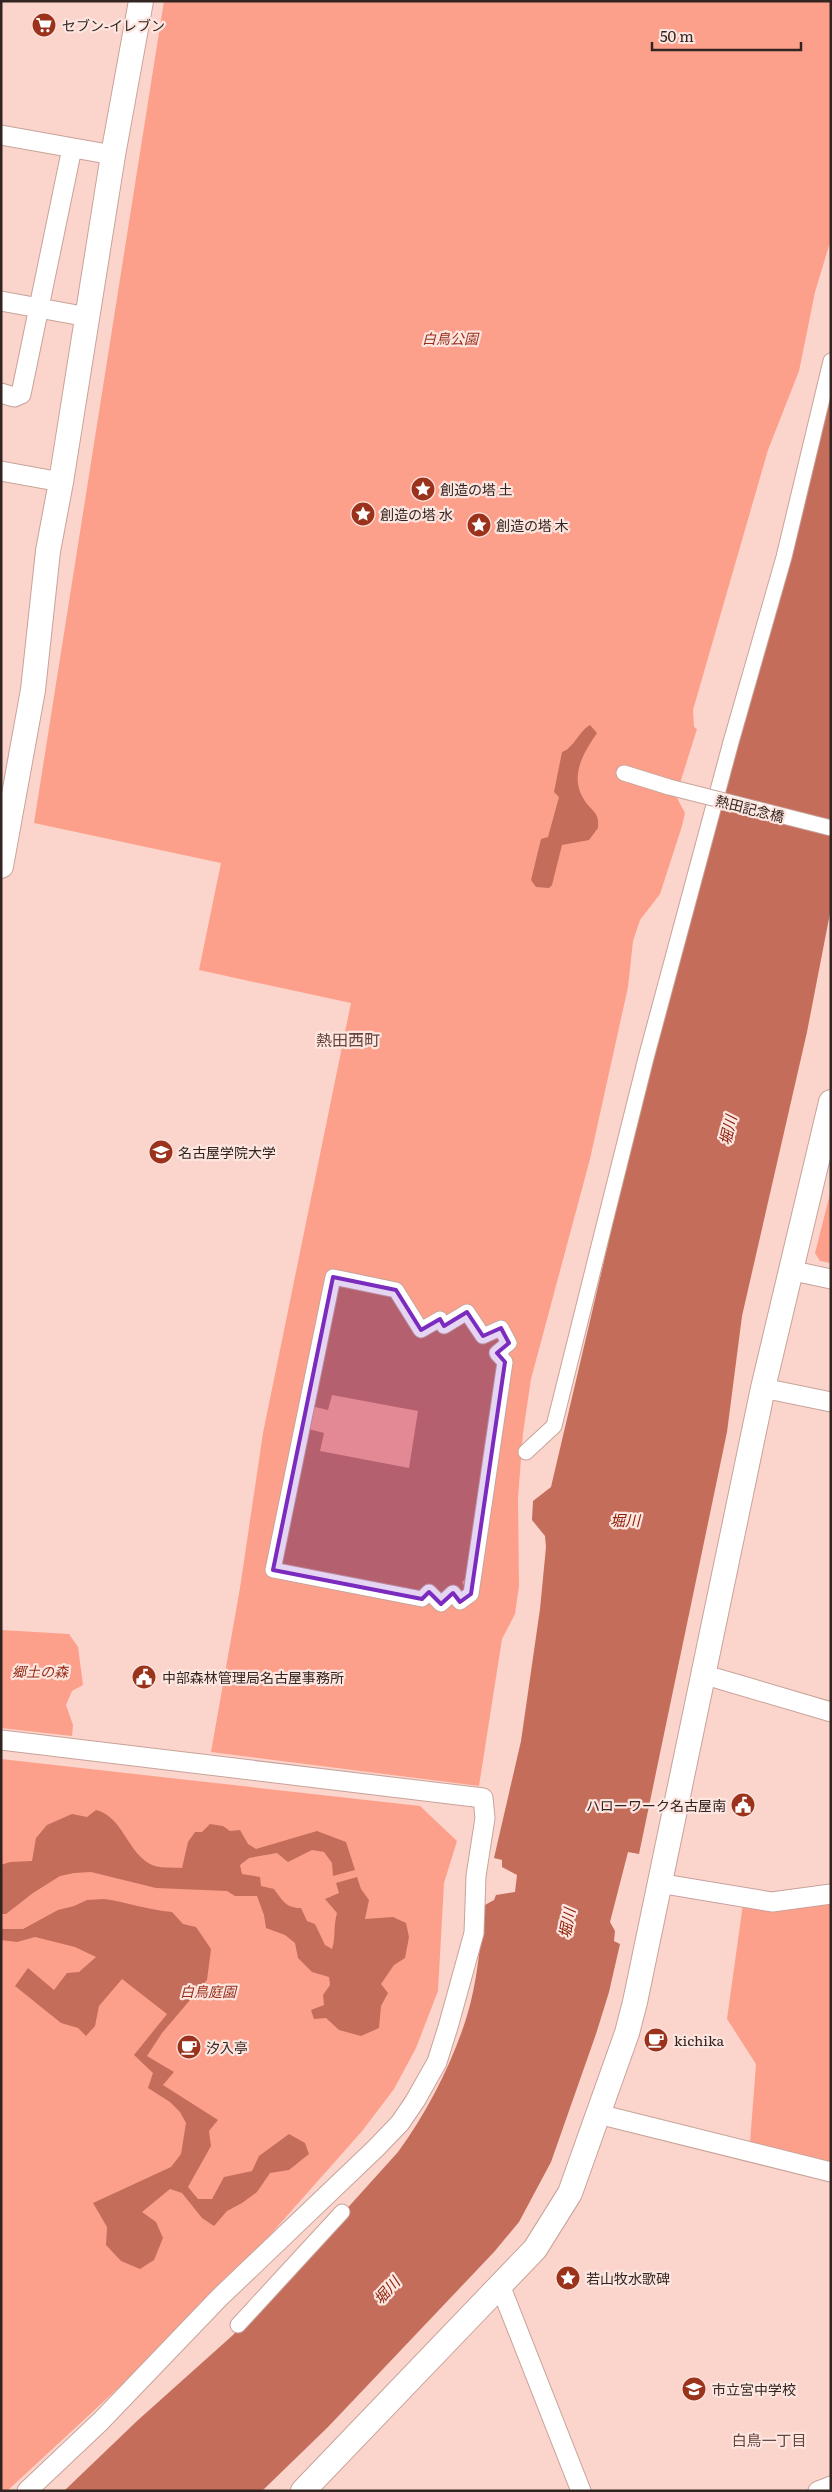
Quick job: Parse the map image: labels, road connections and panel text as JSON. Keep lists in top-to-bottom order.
{
  "streets": {
    "street": ["熱田記念橋"]
  },
  "districts": ["熱田西町", "白鳥一丁目"],
  "water": ["堀川"],
  "parks": ["白鳥公園", "郷土の森", "白鳥庭園"],
  "places": {
    "supermarket": ["セブン-イレブン"],
    "place": [
      "創造の塔 土",
      "創造の塔 水",
      "創造の塔 木",
      "若山牧水歌碑"
    ],
    "school or university": ["名古屋学院大学", "市立宮中学校"],
    "public building": ["中部森林管理局名古屋事務所", "ハローワーク名古屋南"],
    "cafe": ["kichika", "汐入亭"]
  },
  "scale_bar": "50 m"
}
